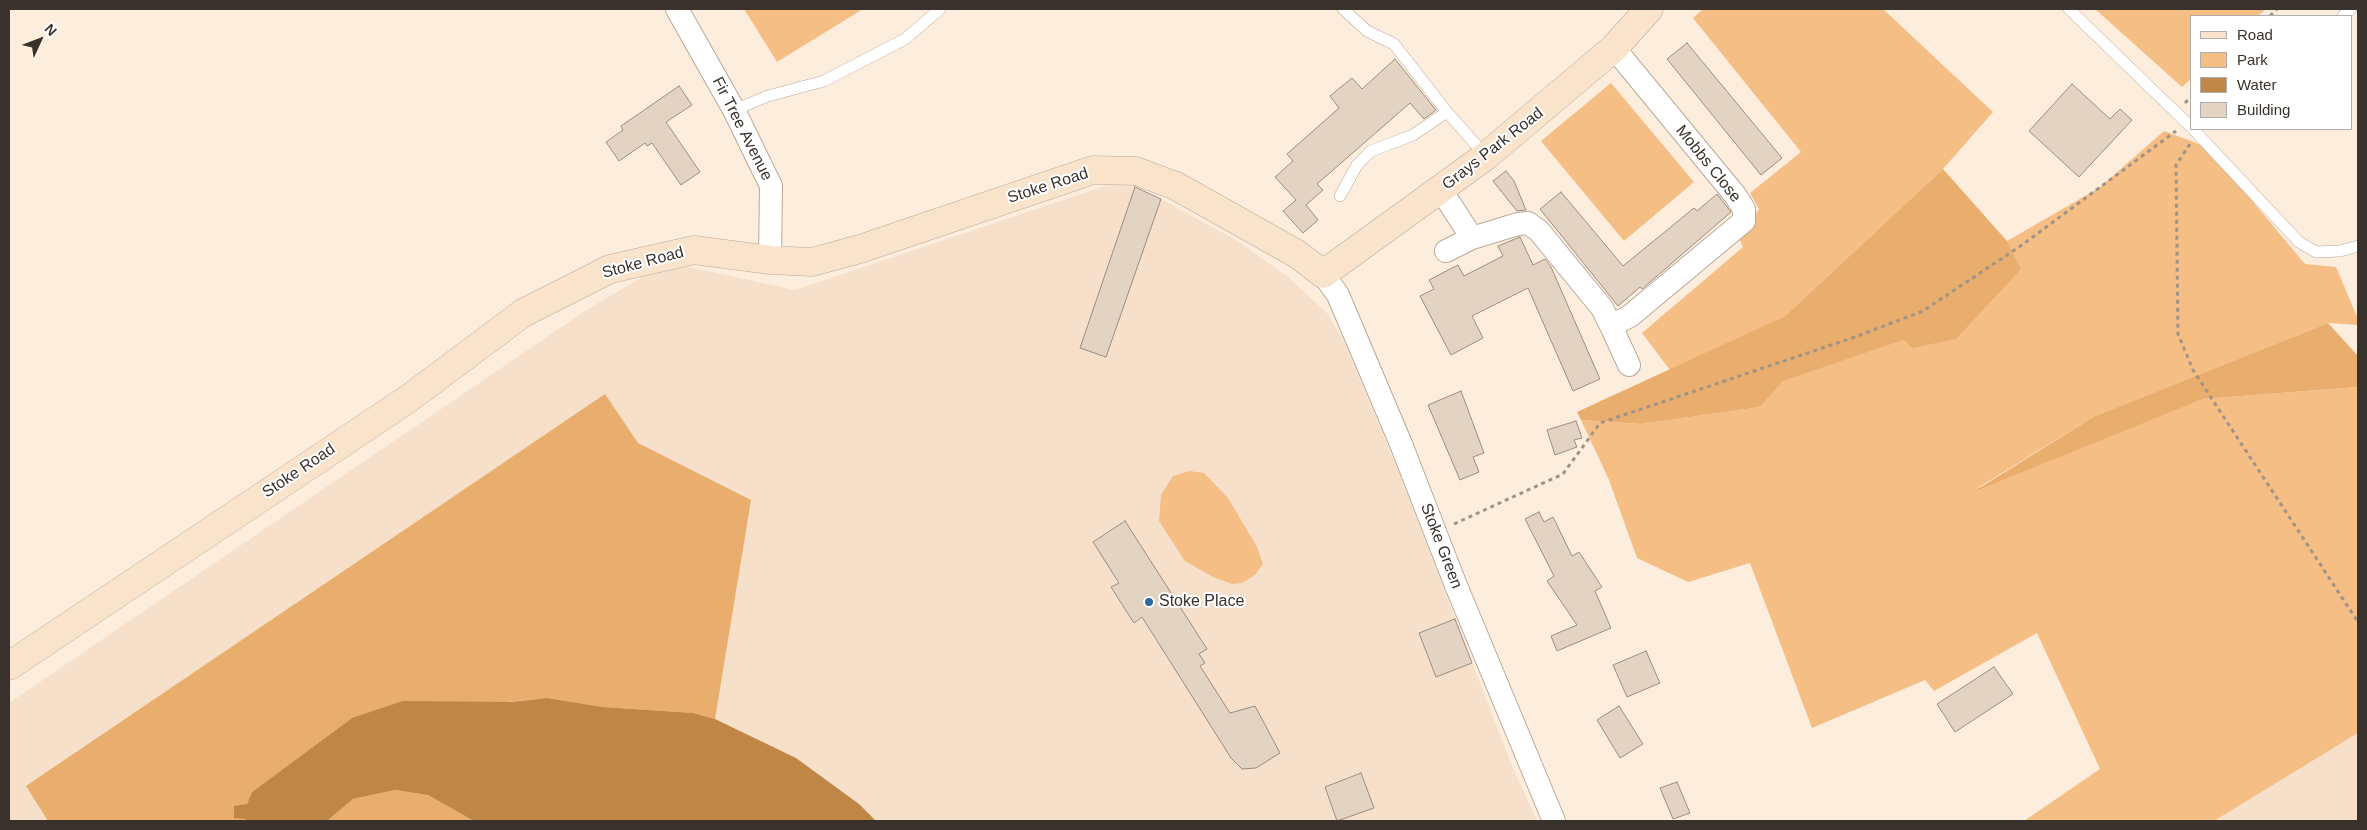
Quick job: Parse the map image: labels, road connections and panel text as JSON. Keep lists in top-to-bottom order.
{
  "streets": {
    "main road": ["Grays Park Road", "Stoke Road"],
    "street": ["Fir Tree Avenue", "Mobbs Close", "Stoke Green"]
  },
  "crossings": [
    ["Fir Tree Avenue", "Stoke Road"],
    ["Grays Park Road", "Mobbs Close"],
    ["Grays Park Road", "Stoke Road"],
    ["Grays Park Road", "Stoke Green"],
    ["Stoke Road", "Stoke Green"]
  ],
  "places": ["Stoke Place"],
  "legend": [
    "Road",
    "Park",
    "Water",
    "Building"
  ],
  "north": "top right"
}
